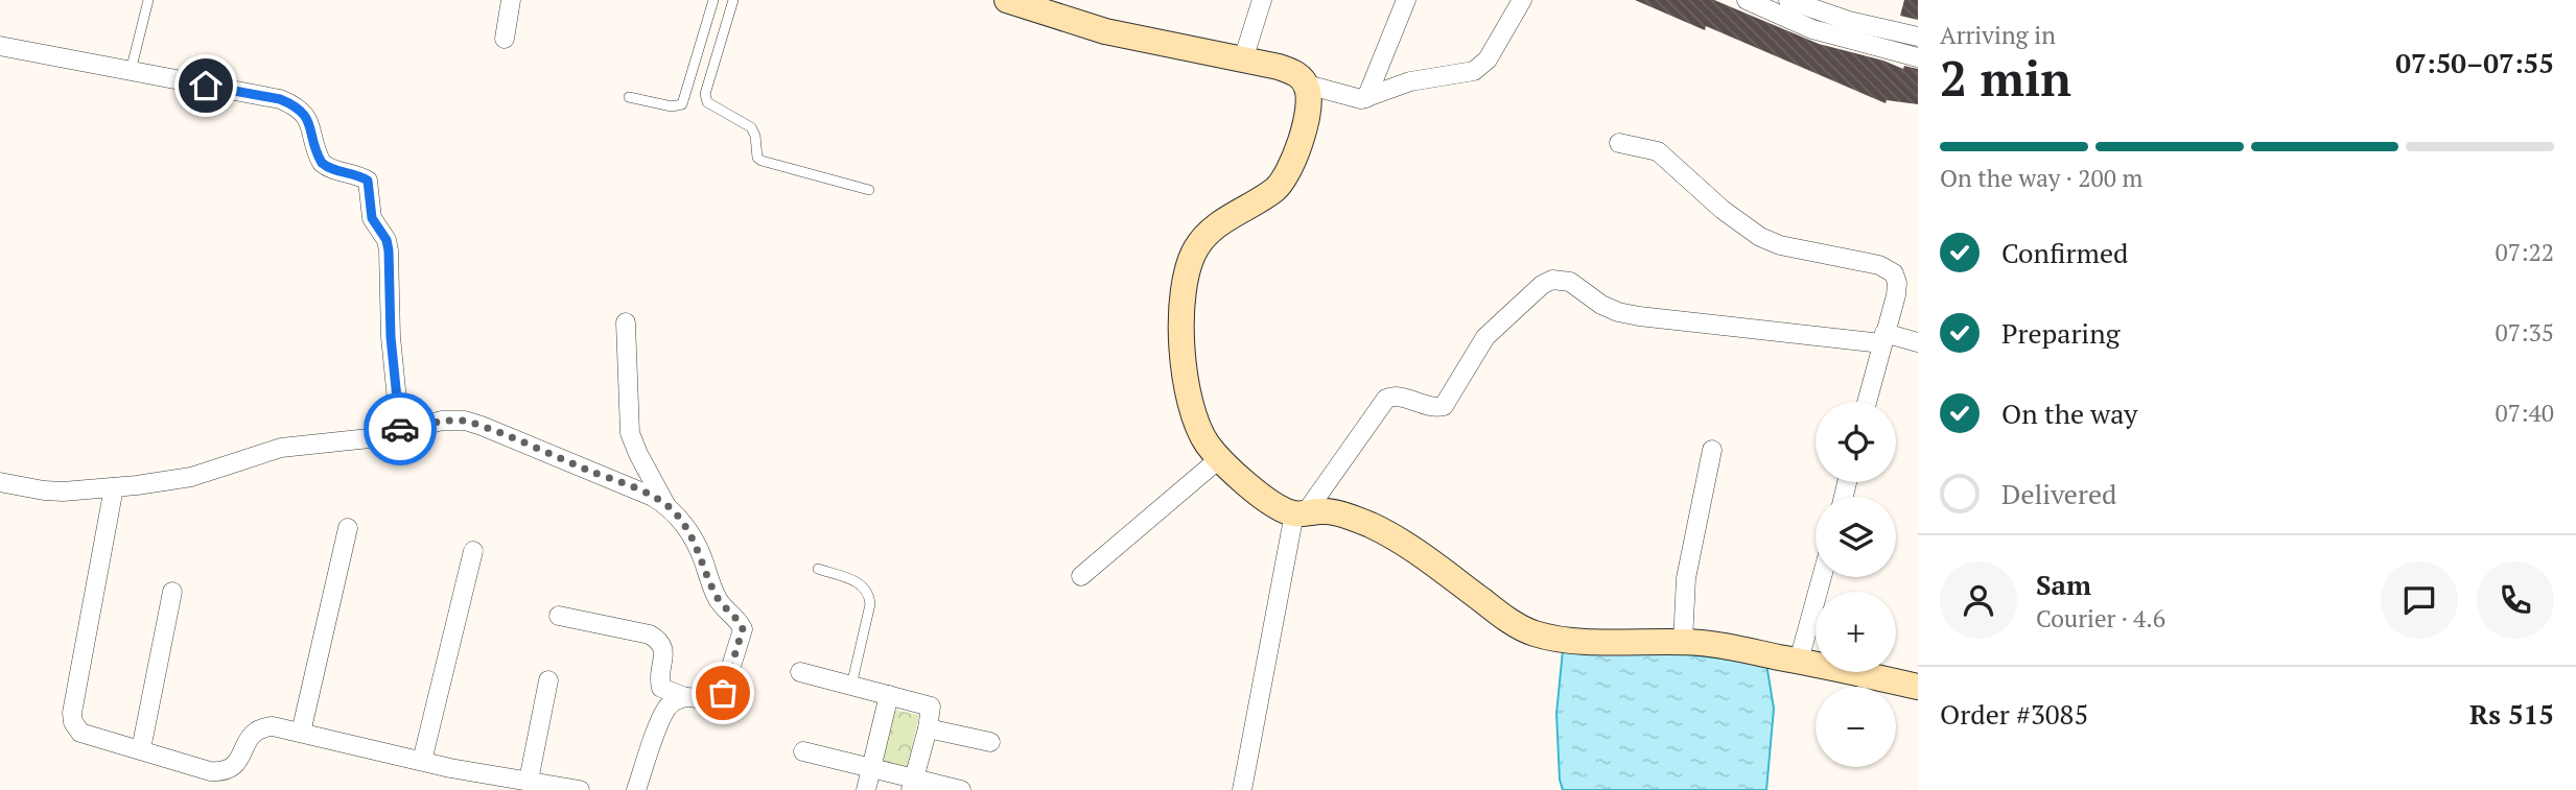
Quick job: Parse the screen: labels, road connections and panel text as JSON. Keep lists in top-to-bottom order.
{
  "page": {
    "heading": ["2 min", "Arriving in", "07:50–07:55"],
    "panel": [
      "Sam",
      "Courier · 4.6",
      "Order #3085",
      "Rs 515"
    ],
    "bar": "On the way · 200 m",
    "list": [
      ["Confirmed", "07:22"],
      ["Preparing", "07:35"],
      ["On the way", "07:40"],
      "Delivered"
    ],
    "map_buttons": ["+", "−"]
  }
}
